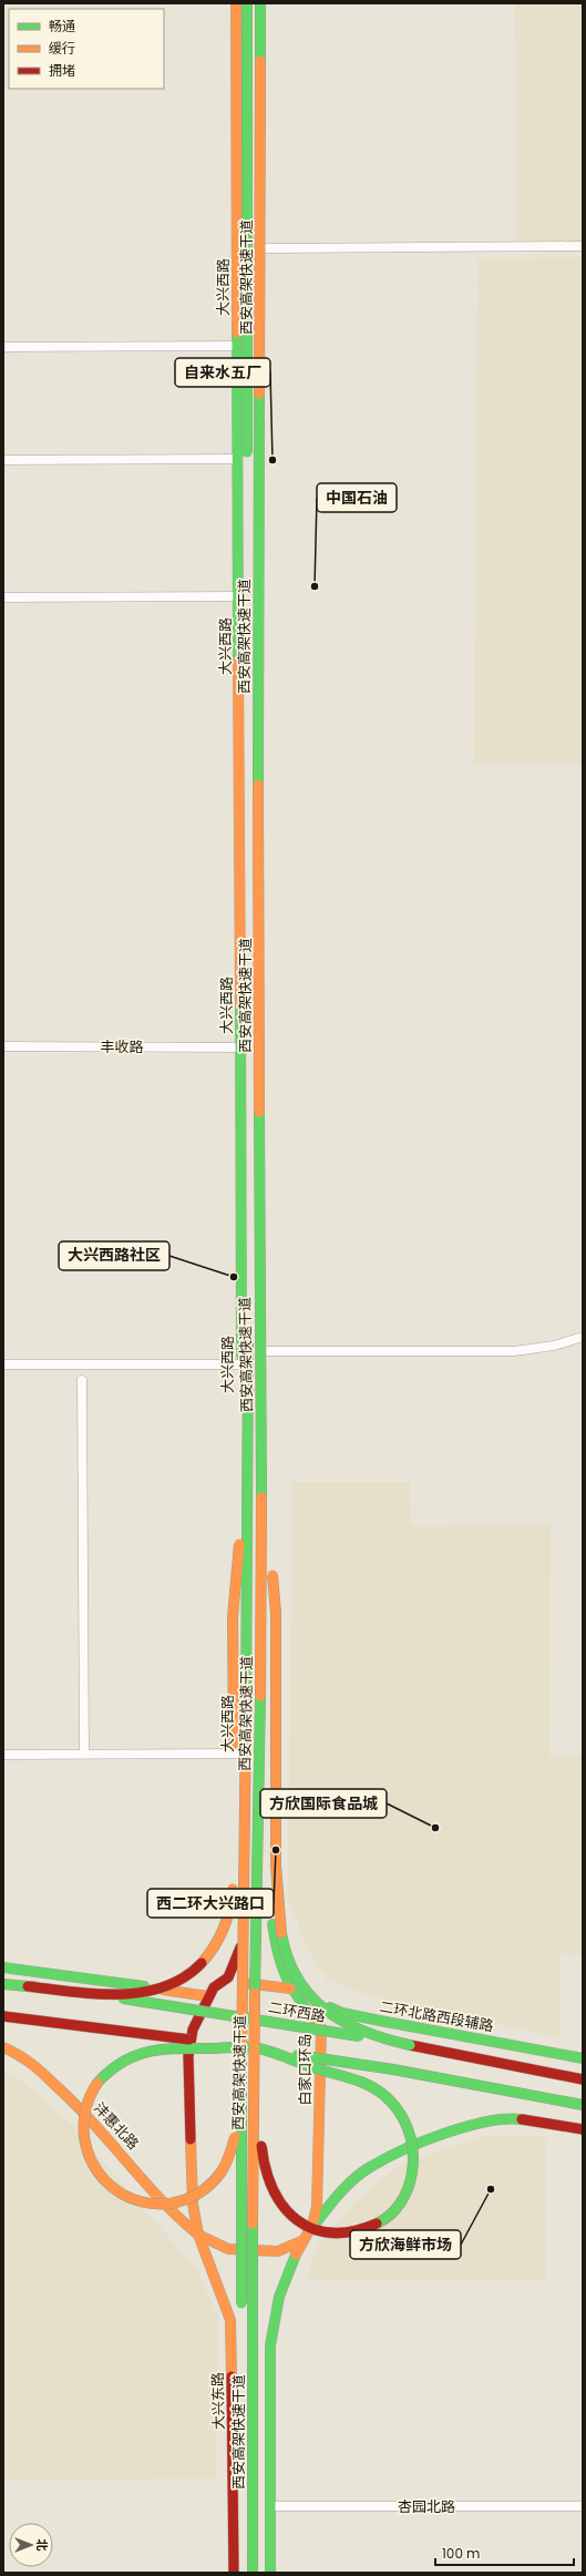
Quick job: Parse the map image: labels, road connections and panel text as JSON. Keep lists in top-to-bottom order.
{
  "streets": {
    "main road": [
      "西安高架快速干道",
      "大兴西路",
      "二环西路",
      "二环北路西段辅路",
      "白家口环岛",
      "沣惠北路",
      "大兴东路"
    ],
    "street": ["丰收路", "杏园北路"]
  },
  "crossings": [
    ["大兴西路", "丰收路"],
    ["二环北路西段辅路", "白家口环岛"],
    ["沣惠北路", "大兴东路"]
  ],
  "places": [
    "自来水五厂",
    "中国石油",
    "大兴西路社区",
    "方欣国际食品城",
    "西二环大兴路口",
    "方欣海鲜市场"
  ],
  "legend": ["畅通", "缓行", "拥堵"],
  "scale_bar": "100 m",
  "north": "right"
}
